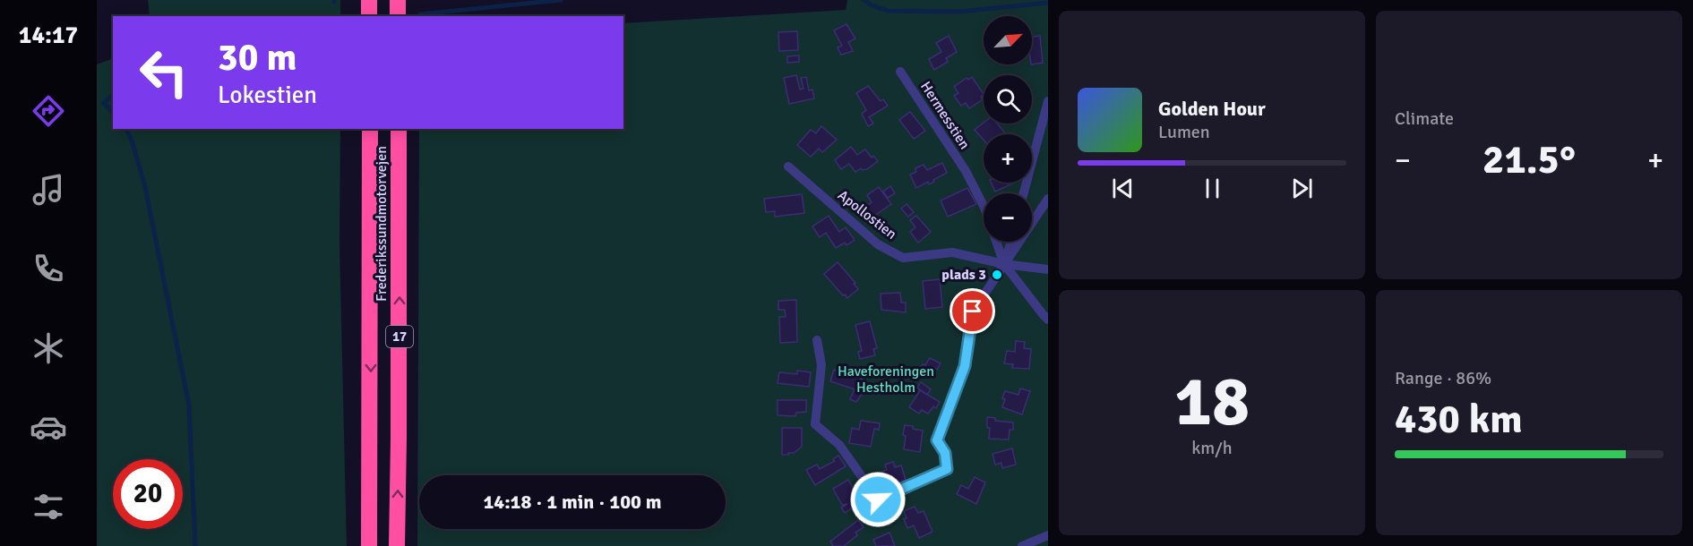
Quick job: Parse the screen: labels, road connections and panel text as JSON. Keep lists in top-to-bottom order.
{
  "streets": {
    "highway": ["Frederikssundmotorvejen", "17"],
    "lane": ["Hermesstien", "Apollostien"]
  },
  "crossings": [
    ["Hermesstien", "Apollostien"]
  ],
  "parks": ["Haveforeningen Hestholm"],
  "places": ["plads 3"],
  "north": "top right",
  "page": {
    "tabs": "14:17",
    "tile": [
      "Climate",
      ["18", "km/h"],
      ["Range · 86%", "430 km"]
    ],
    "map_buttons": ["+", "−"],
    "turn": ["30 m", "Lokestien"],
    "song": ["Golden Hour", "Lumen"],
    "heat": ["−", "21.5°", "+"],
    "limit": "20",
    "trip": "14:18 · 1 min · 100 m"
  }
}
